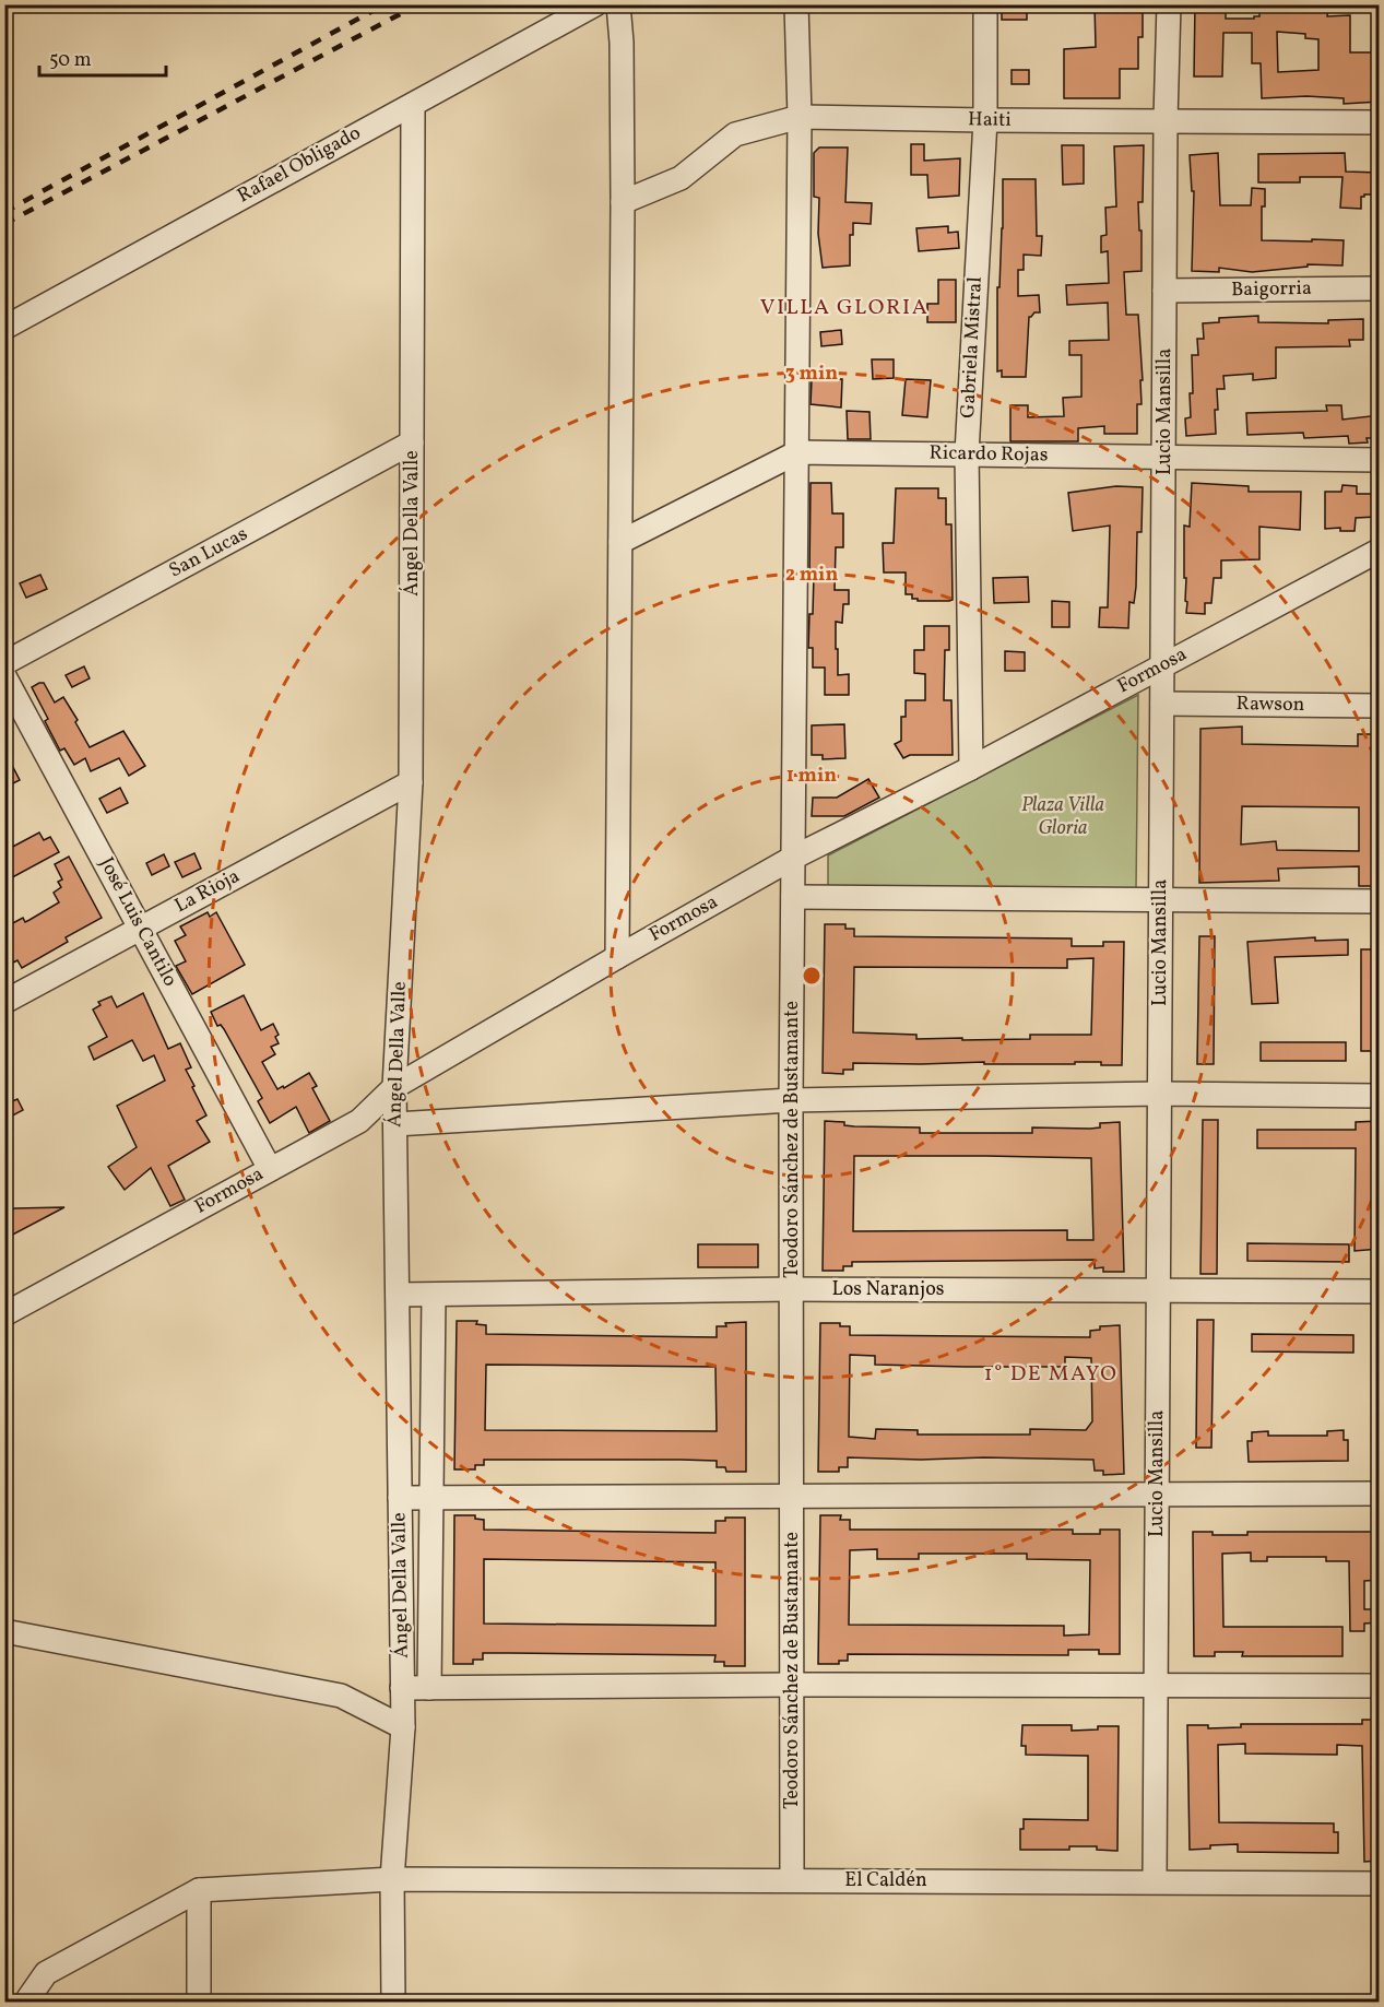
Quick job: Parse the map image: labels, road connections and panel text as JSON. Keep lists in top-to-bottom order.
{
  "streets": {
    "street": [
      "Haiti",
      "Rafael Obligado",
      "Baigorria",
      "Gabriela Mistral",
      "Lucio Mansilla",
      "Ricardo Rojas",
      "Ángel Della Valle",
      "San Lucas",
      "Formosa",
      "Rawson",
      "La Rioja",
      "José Luis Cantilo",
      "Teodoro Sánchez de Bustamante",
      "Los Naranjos",
      "El Caldén"
    ]
  },
  "crossings": [
    ["Haiti", "Gabriela Mistral"],
    ["Haiti", "Lucio Mansilla"],
    ["Haiti", "Teodoro Sánchez de Bustamante"],
    ["Rafael Obligado", "Ángel Della Valle"],
    ["Baigorria", "Lucio Mansilla"],
    ["Gabriela Mistral", "Ricardo Rojas"],
    ["Gabriela Mistral", "Formosa"],
    ["Lucio Mansilla", "Ricardo Rojas"],
    ["Lucio Mansilla", "Formosa"],
    ["Lucio Mansilla", "Rawson"],
    ["Lucio Mansilla", "Los Naranjos"],
    ["Lucio Mansilla", "El Caldén"],
    ["Ricardo Rojas", "Teodoro Sánchez de Bustamante"],
    ["Ángel Della Valle", "San Lucas"],
    ["Ángel Della Valle", "Formosa"],
    ["Ángel Della Valle", "La Rioja"],
    ["Ángel Della Valle", "Los Naranjos"],
    ["Ángel Della Valle", "El Caldén"],
    ["Formosa", "José Luis Cantilo"],
    ["Formosa", "Teodoro Sánchez de Bustamante"],
    ["La Rioja", "José Luis Cantilo"],
    ["Teodoro Sánchez de Bustamante", "Los Naranjos"],
    ["Teodoro Sánchez de Bustamante", "El Caldén"]
  ],
  "districts": ["VILLA GLORIA", "1° DE MAYO"],
  "parks": ["Plaza Villa Gloria"],
  "scale_bar": "50 m",
  "rings": ["3 min", "2 min", "1 min"]
}
